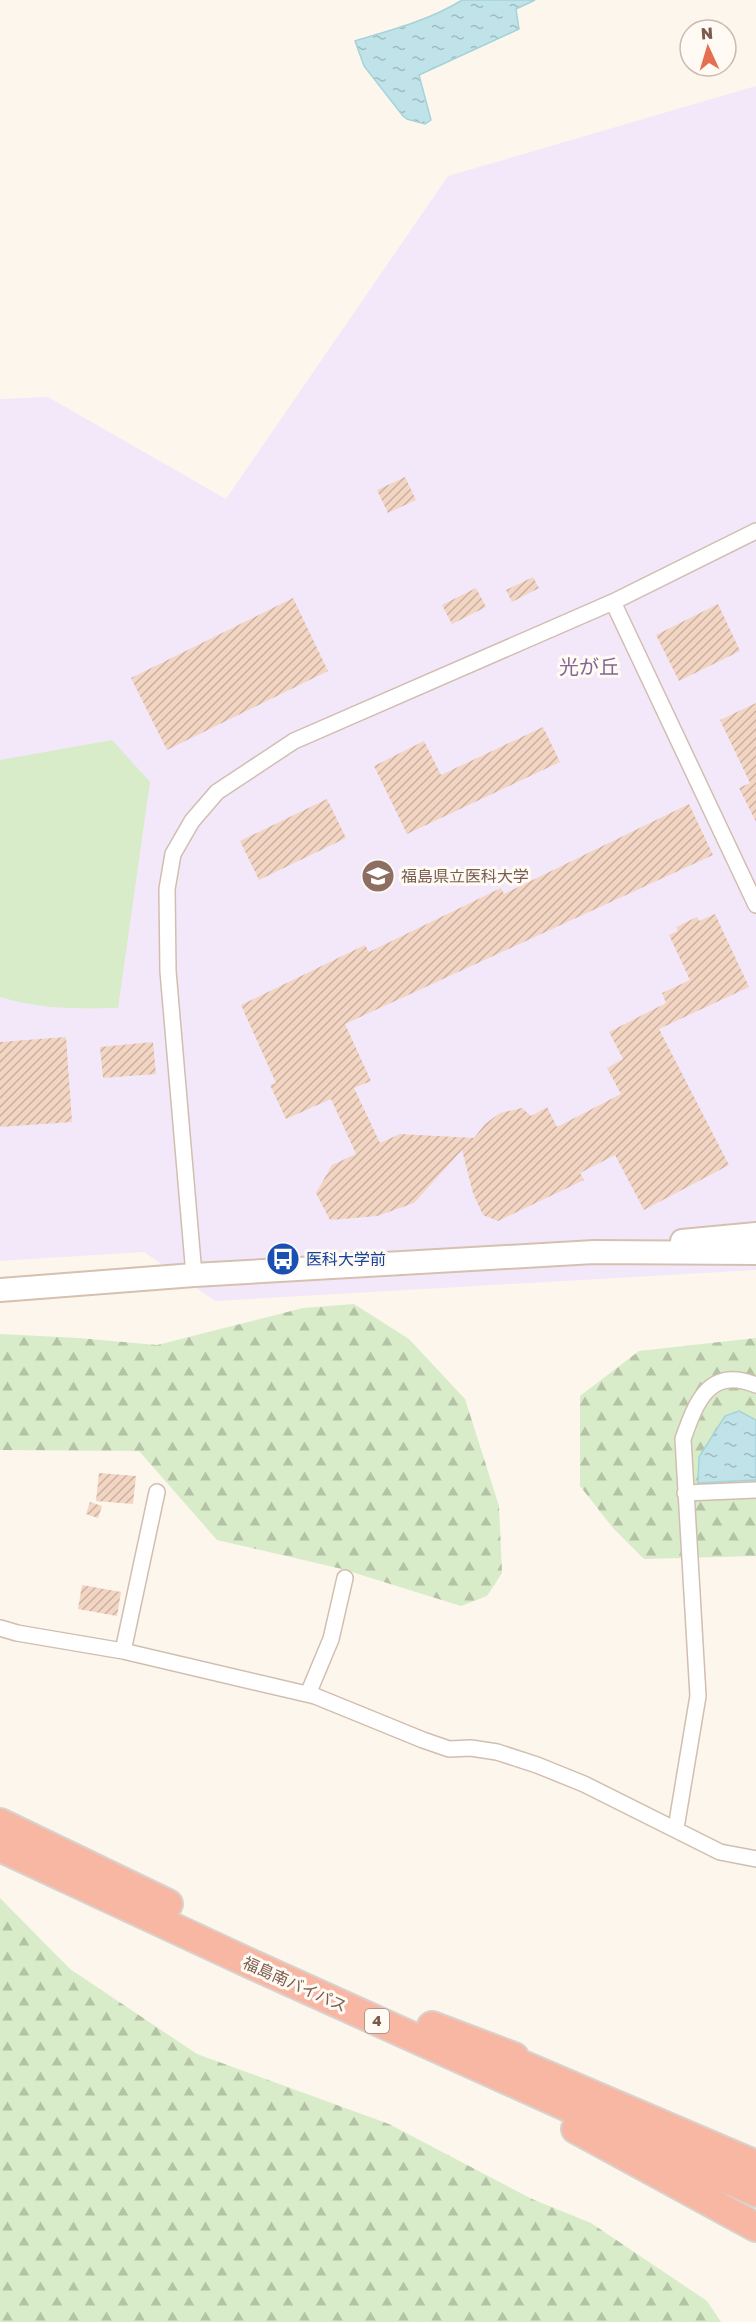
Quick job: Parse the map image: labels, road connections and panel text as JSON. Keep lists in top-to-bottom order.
{
  "streets": {
    "highway": ["福島南バイパス", "4"]
  },
  "districts": ["光が丘"],
  "places": {
    "school or university": ["福島県立医科大学"],
    "bus stop": ["医科大学前"]
  },
  "north": "top"
}
